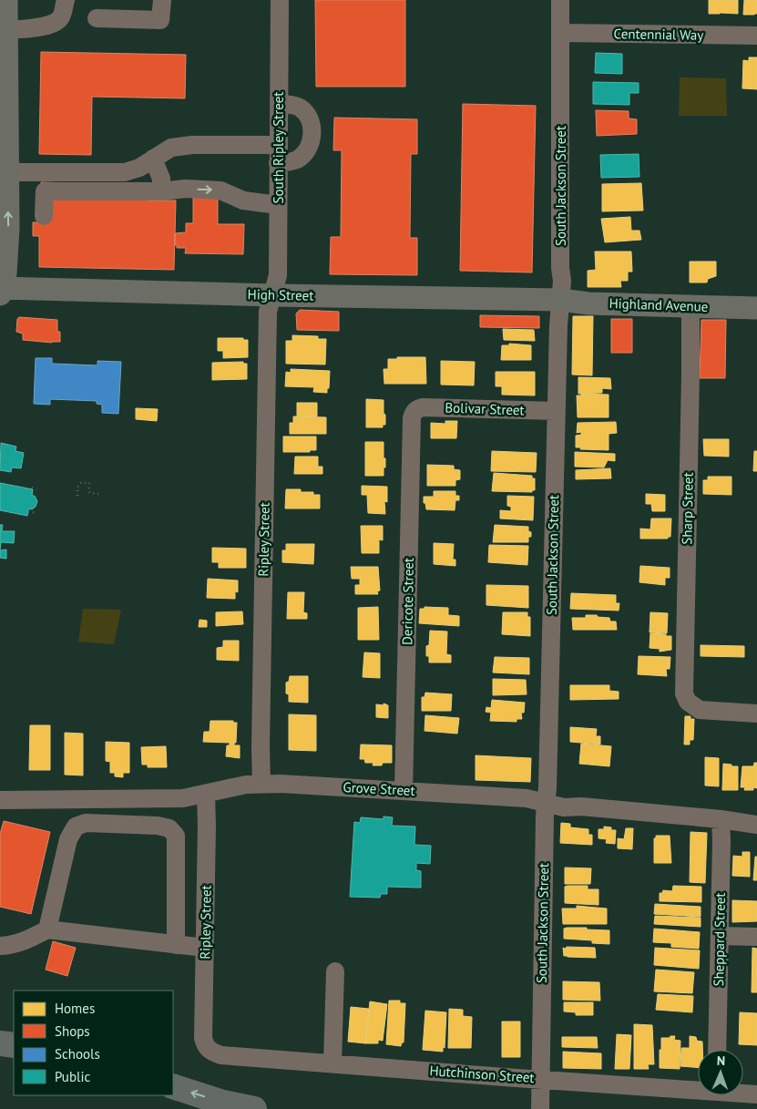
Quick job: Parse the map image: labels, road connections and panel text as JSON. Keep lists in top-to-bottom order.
{
  "streets": {
    "main road": ["High Street", "Highland Avenue"],
    "street": [
      "Centennial Way",
      "South Ripley Street",
      "South Jackson Street",
      "Bolivar Street",
      "Sharp Street",
      "Ripley Street",
      "Dericote Street",
      "Grove Street",
      "Sheppard Street",
      "Hutchinson Street"
    ]
  },
  "crossings": [
    ["Centennial Way", "South Jackson Street"],
    ["South Ripley Street", "High Street"],
    ["South Ripley Street", "Ripley Street"],
    ["South Jackson Street", "High Street"],
    ["South Jackson Street", "Highland Avenue"],
    ["South Jackson Street", "Bolivar Street"],
    ["South Jackson Street", "Grove Street"],
    ["South Jackson Street", "Hutchinson Street"],
    ["High Street", "Highland Avenue"],
    ["High Street", "Ripley Street"],
    ["Highland Avenue", "Sharp Street"],
    ["Bolivar Street", "Dericote Street"],
    ["Ripley Street", "Grove Street"],
    ["Ripley Street", "Hutchinson Street"],
    ["Dericote Street", "Grove Street"],
    ["Grove Street", "Sheppard Street"]
  ],
  "legend": [
    "Homes",
    "Shops",
    "Schools",
    "Public"
  ],
  "north": "top"
}
